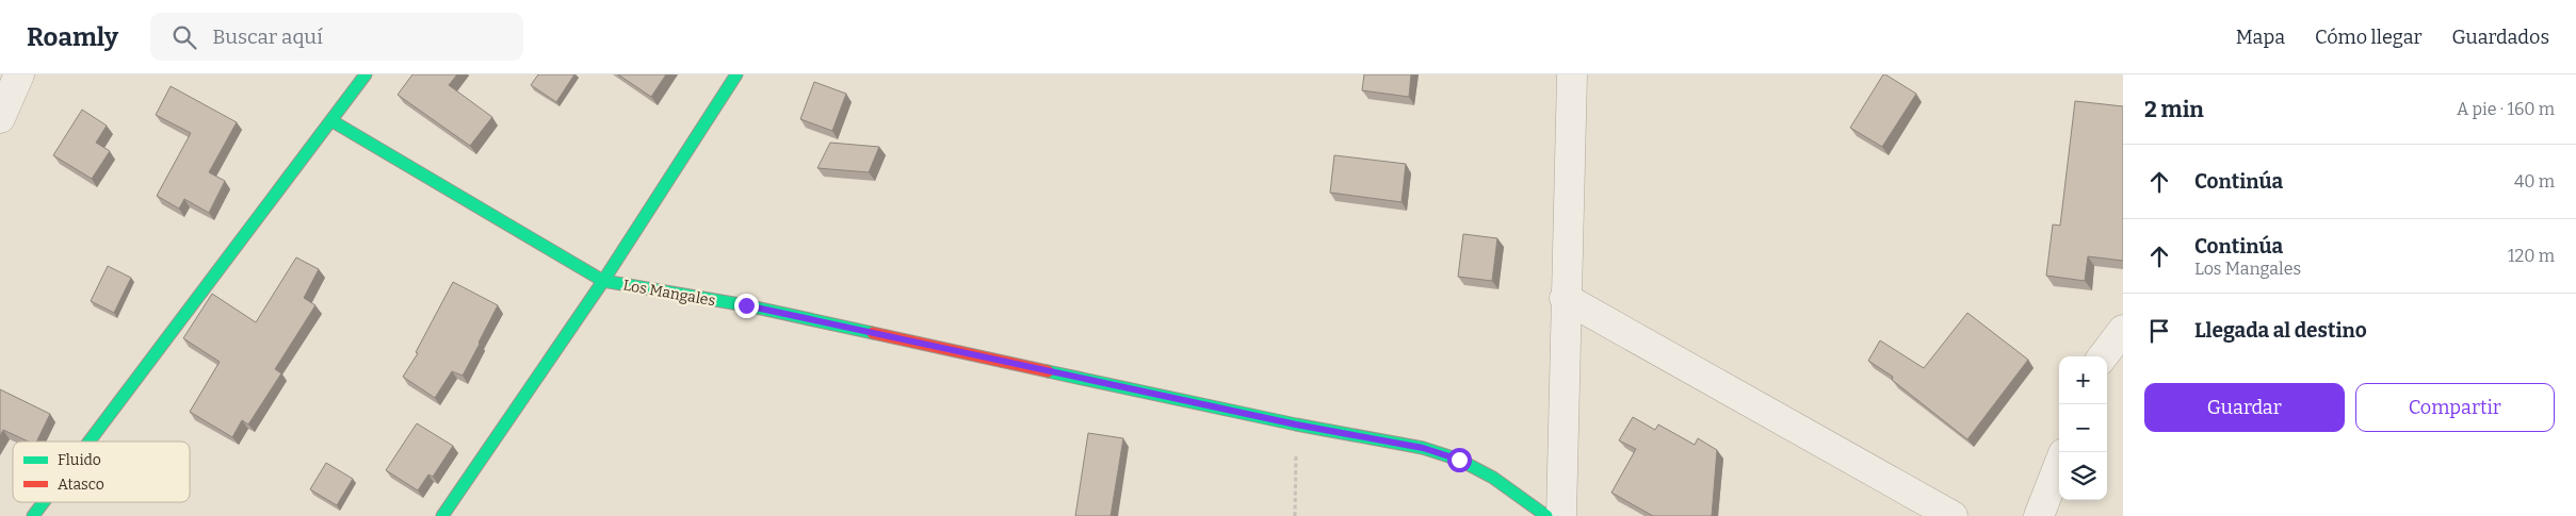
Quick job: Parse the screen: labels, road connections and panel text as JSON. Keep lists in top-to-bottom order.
{
  "streets": {
    "street": ["Los Mangales"]
  },
  "legend": ["Fluido", "Atasco"],
  "page": {
    "header": "Roamly",
    "search": "Buscar aquí",
    "nav": ["Mapa", "Cómo llegar", "Guardados"],
    "heading": ["2 min", "A pie · 160 m"],
    "list": [
      ["Continúa", "40 m"],
      ["Continúa", "Los Mangales", "120 m"],
      "Llegada al destino"
    ],
    "map_buttons": ["+", "−"],
    "buttons": ["Guardar", "Compartir"]
  }
}
